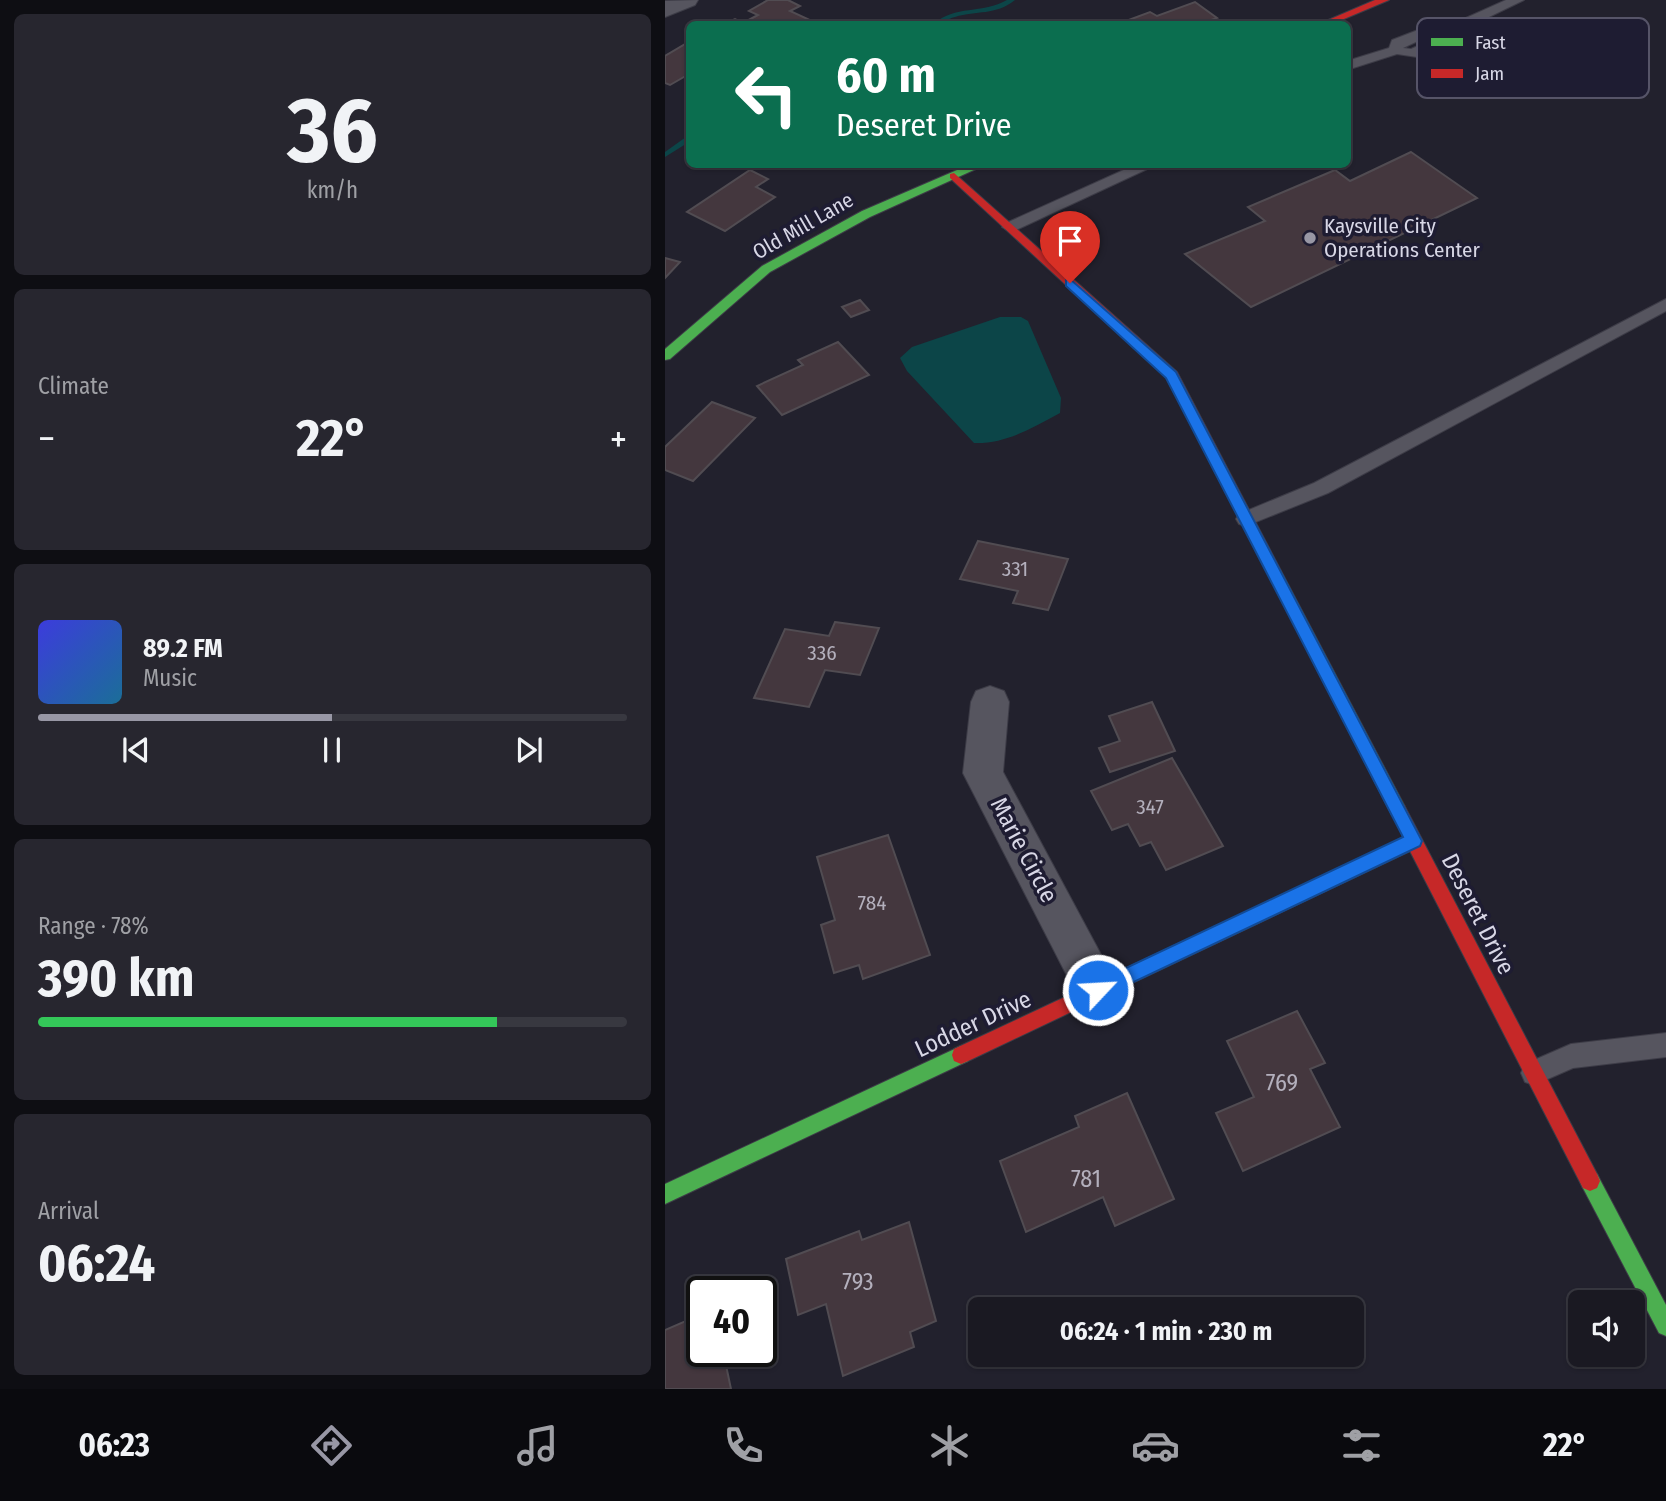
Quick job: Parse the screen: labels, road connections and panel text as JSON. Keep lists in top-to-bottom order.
{
  "streets": {
    "street": [
      "Old Mill Lane",
      "Marie Circle",
      "Deseret Drive",
      "Lodder Drive"
    ]
  },
  "crossings": [
    ["Old Mill Lane", "Deseret Drive"],
    ["Marie Circle", "Lodder Drive"],
    ["Deseret Drive", "Lodder Drive"]
  ],
  "places": ["Kaysville City Operations Center"],
  "house_numbers": [
    "331",
    "336",
    "347",
    "784",
    "769",
    "781",
    "793"
  ],
  "legend": ["Fast", "Jam"],
  "page": {
    "tile": [
      ["36", "km/h"],
      "Climate",
      ["Range · 78%", "390 km"],
      ["Arrival", "06:24"]
    ],
    "turn": ["60 m", "Deseret Drive"],
    "heat": ["−", "22°", "+"],
    "song": ["89.2 FM", "Music"],
    "limit": "40",
    "trip": "06:24 · 1 min · 230 m",
    "tabs": ["06:23", "22°"]
  }
}
